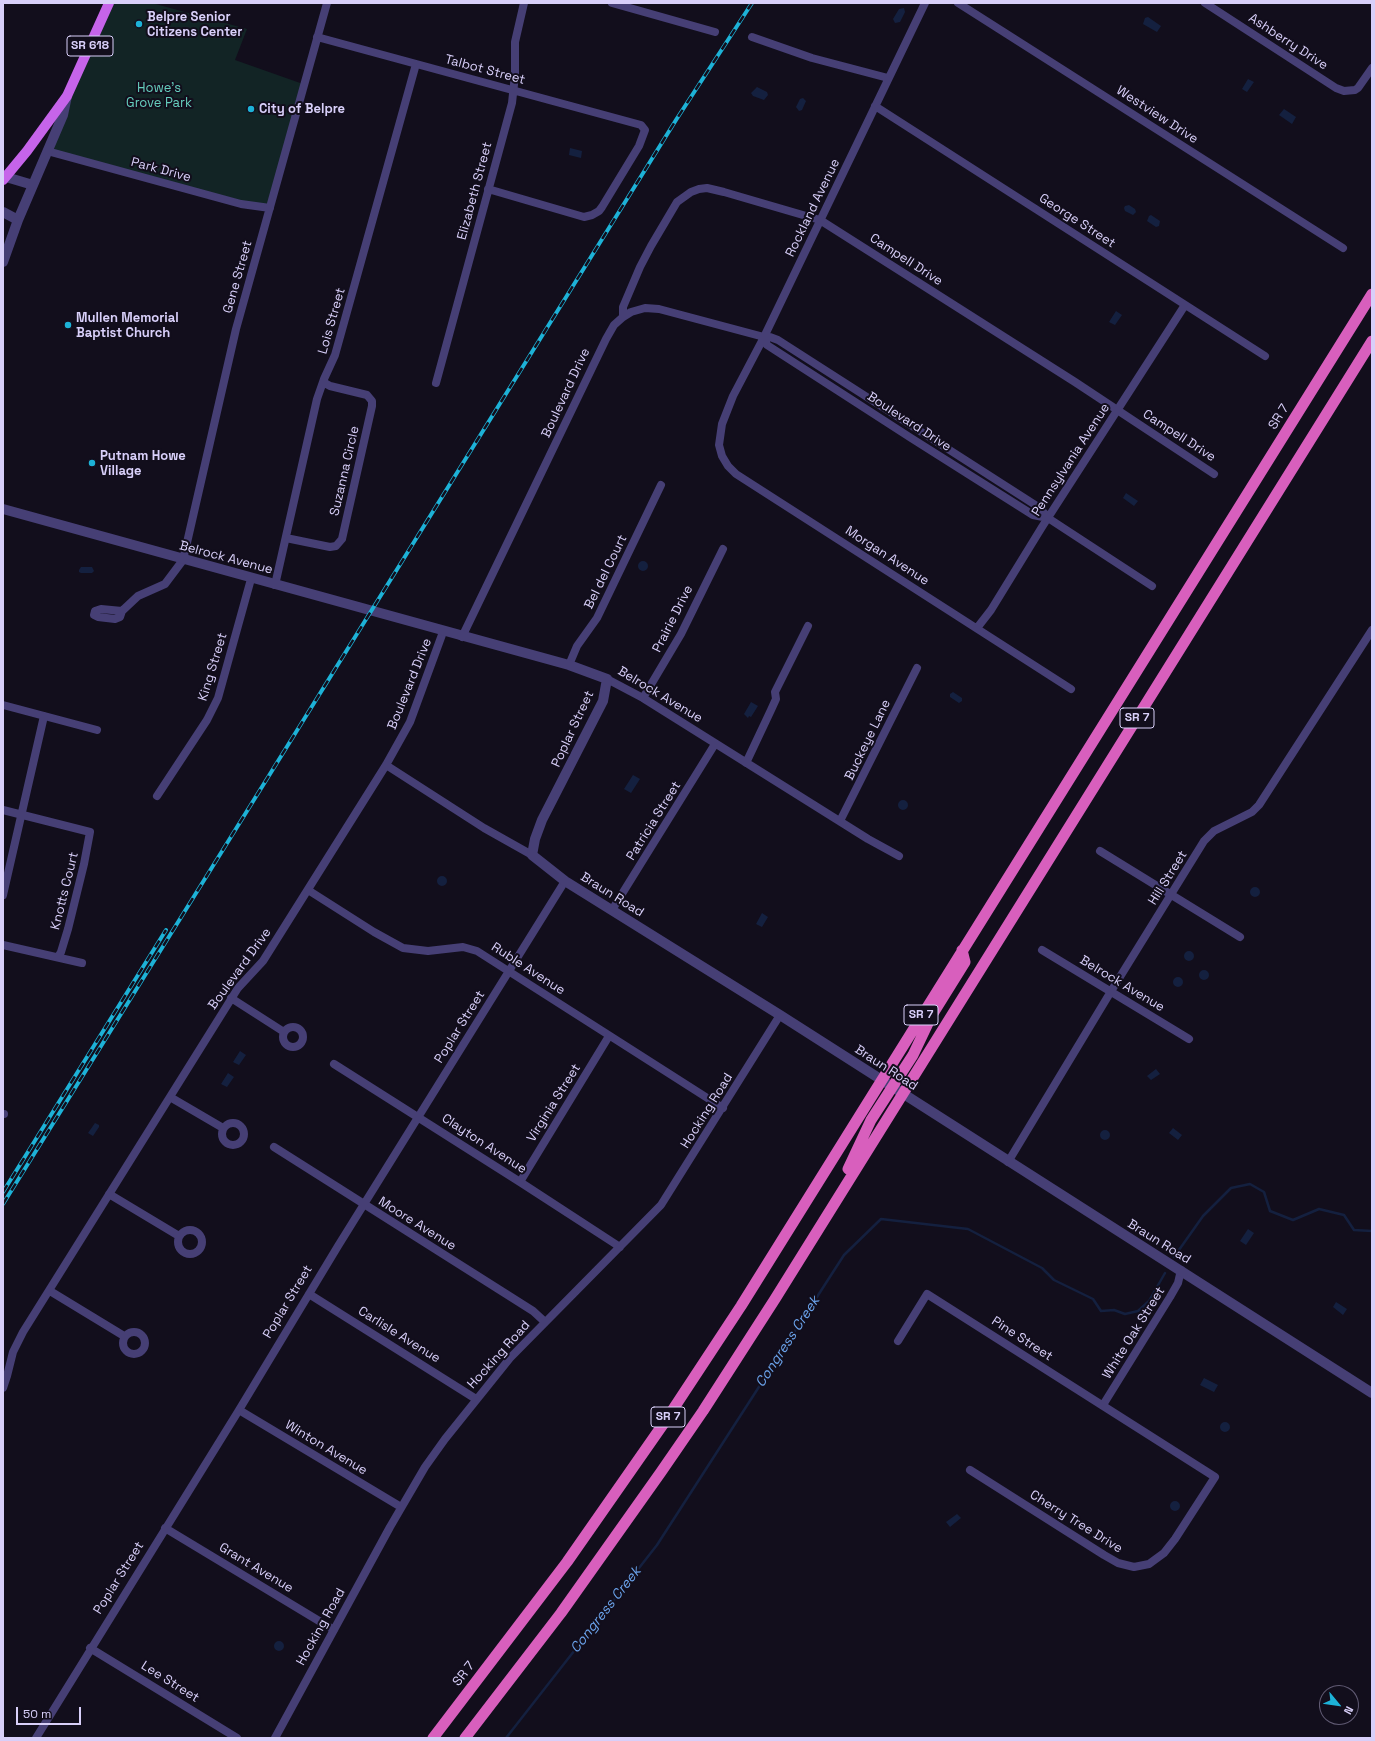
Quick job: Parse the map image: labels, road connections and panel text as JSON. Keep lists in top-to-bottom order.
{
  "streets": {
    "highway": ["SR 7"],
    "main road": ["SR 618"],
    "street": [
      "Ashberry Drive",
      "Talbot Street",
      "Westview Drive",
      "Park Drive",
      "Elizabeth Street",
      "Rockland Avenue",
      "George Street",
      "Campell Drive",
      "Gene Street",
      "Lois Street",
      "Boulevard Drive",
      "Pennsylvania Avenue",
      "Suzanna Circle",
      "Morgan Avenue",
      "Belrock Avenue",
      "Bel del Court",
      "Prairie Drive",
      "King Street",
      "Poplar Street",
      "Buckeye Lane",
      "Patricia Street",
      "Hill Street",
      "Knotts Court",
      "Braun Road",
      "Ruble Avenue",
      "Virginia Street",
      "Hocking Road",
      "Clayton Avenue",
      "Moore Avenue",
      "White Oak Street",
      "Carlisle Avenue",
      "Pine Street",
      "Winton Avenue",
      "Cherry Tree Drive",
      "Grant Avenue",
      "Lee Street"
    ]
  },
  "crossings": [
    ["Talbot Street", "Elizabeth Street"],
    ["Talbot Street", "Gene Street"],
    ["Talbot Street", "Lois Street"],
    ["Park Drive", "Gene Street"],
    ["Rockland Avenue", "George Street"],
    ["Rockland Avenue", "Campell Drive"],
    ["Rockland Avenue", "Boulevard Drive"],
    ["Rockland Avenue", "Morgan Avenue"],
    ["George Street", "Pennsylvania Avenue"],
    ["Campell Drive", "Boulevard Drive"],
    ["Campell Drive", "Pennsylvania Avenue"],
    ["Gene Street", "Belrock Avenue"],
    ["Lois Street", "Suzanna Circle"],
    ["Lois Street", "Belrock Avenue"],
    ["Boulevard Drive", "Pennsylvania Avenue"],
    ["Boulevard Drive", "Belrock Avenue"],
    ["Boulevard Drive", "Braun Road"],
    ["Boulevard Drive", "Ruble Avenue"],
    ["SR 7", "Braun Road"],
    ["Pennsylvania Avenue", "Morgan Avenue"],
    ["Belrock Avenue", "Bel del Court"],
    ["Belrock Avenue", "Prairie Drive"],
    ["Belrock Avenue", "King Street"],
    ["Belrock Avenue", "Poplar Street"],
    ["Belrock Avenue", "Buckeye Lane"],
    ["Belrock Avenue", "Patricia Street"],
    ["Belrock Avenue", "Hill Street"],
    ["Poplar Street", "Braun Road"],
    ["Poplar Street", "Ruble Avenue"],
    ["Poplar Street", "Clayton Avenue"],
    ["Poplar Street", "Moore Avenue"],
    ["Poplar Street", "Carlisle Avenue"],
    ["Poplar Street", "Winton Avenue"],
    ["Poplar Street", "Grant Avenue"],
    ["Poplar Street", "Lee Street"],
    ["Patricia Street", "Braun Road"],
    ["Hill Street", "Braun Road"],
    ["Braun Road", "Hocking Road"],
    ["Braun Road", "White Oak Street"],
    ["Ruble Avenue", "Virginia Street"],
    ["Ruble Avenue", "Hocking Road"],
    ["Virginia Street", "Clayton Avenue"],
    ["Hocking Road", "Clayton Avenue"],
    ["Hocking Road", "Moore Avenue"],
    ["Hocking Road", "Carlisle Avenue"],
    ["Hocking Road", "Winton Avenue"],
    ["Hocking Road", "Grant Avenue"],
    ["White Oak Street", "Pine Street"],
    ["White Oak Street", "Cherry Tree Drive"],
    ["Pine Street", "Cherry Tree Drive"]
  ],
  "water": ["Congress Creek"],
  "parks": ["Howe’s Grove Park"],
  "places": [
    "Belpre Senior Citizens Center",
    "City of Belpre",
    "Mullen Memorial Baptist Church",
    "Putnam Howe Village"
  ],
  "scale_bar": "50 m",
  "north": "bottom right"
}
